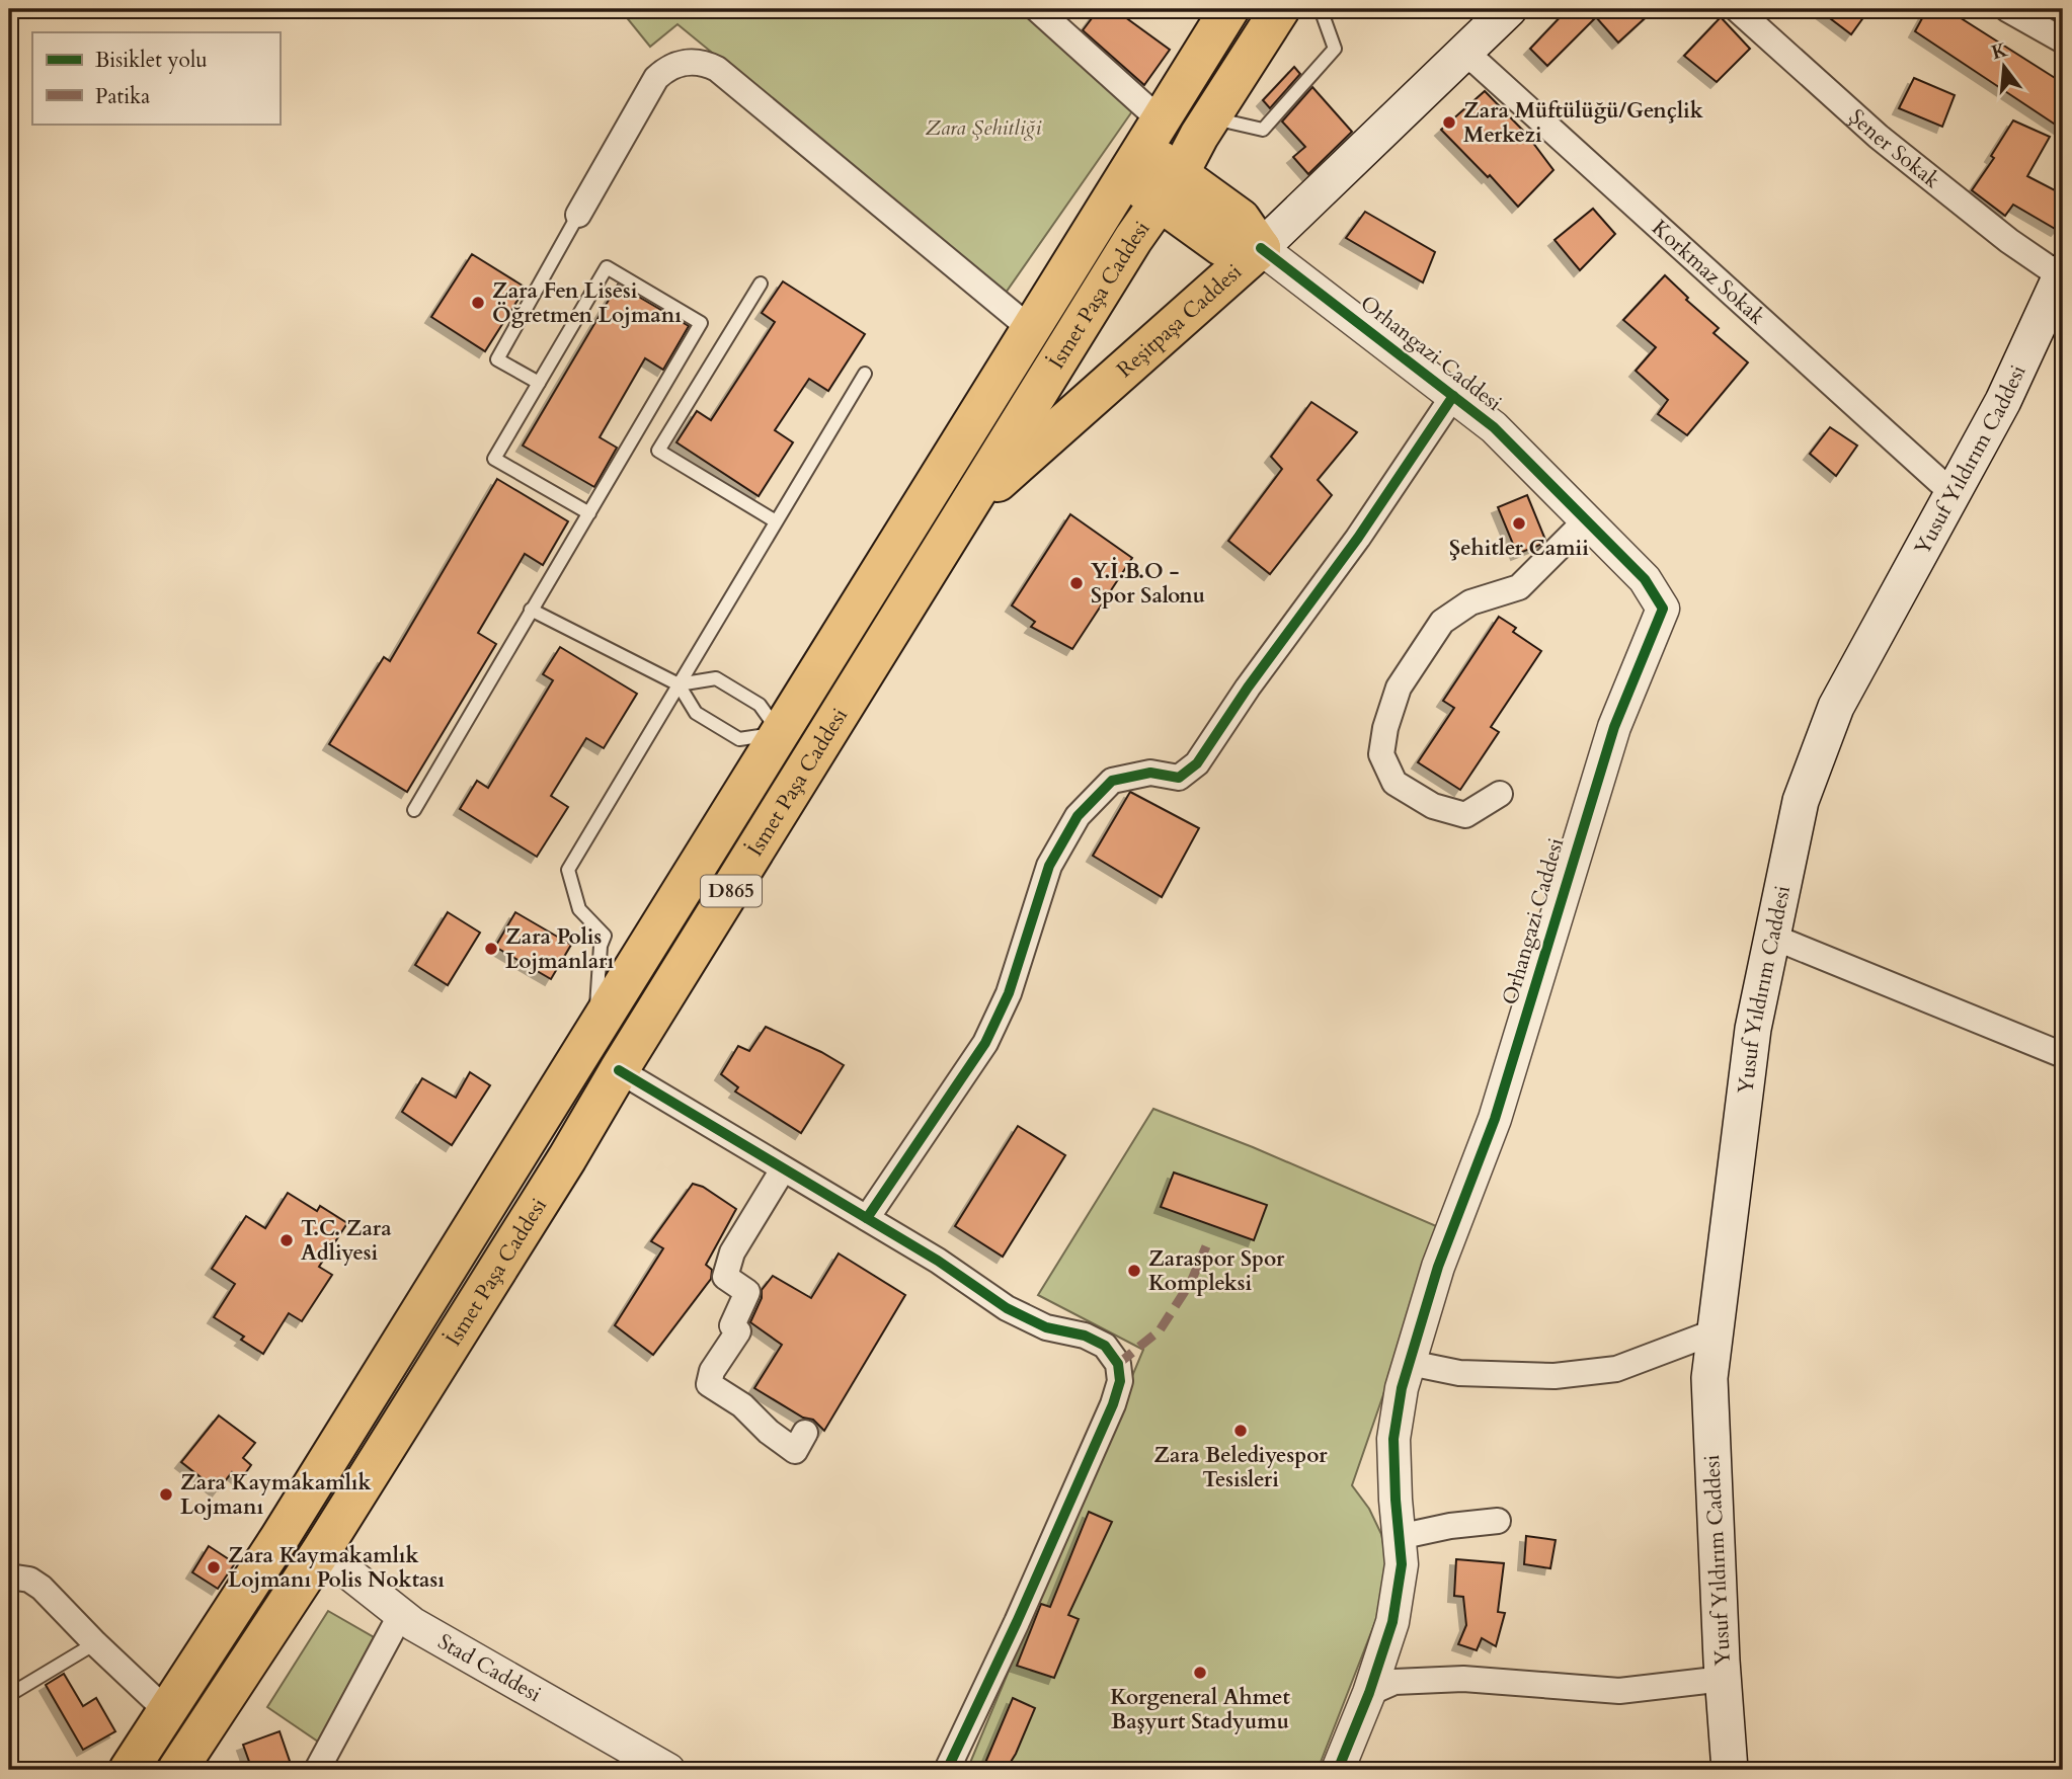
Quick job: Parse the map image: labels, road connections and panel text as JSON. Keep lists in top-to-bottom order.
{
  "streets": {
    "highway": ["İsmet Paşa Caddesi", "Reşitpaşa Caddesi", "D865"],
    "main road": ["Yusuf Yıldırım Caddesi"],
    "street": [
      "Şener Sokak",
      "Korkmaz Sokak",
      "Orhangazi Caddesi",
      "Stad Caddesi"
    ]
  },
  "crossings": [
    ["Şener Sokak", "Yusuf Yıldırım Caddesi"],
    ["Korkmaz Sokak", "Reşitpaşa Caddesi"],
    ["Korkmaz Sokak", "Yusuf Yıldırım Caddesi"],
    ["İsmet Paşa Caddesi", "Reşitpaşa Caddesi"],
    ["İsmet Paşa Caddesi", "Stad Caddesi"],
    ["Reşitpaşa Caddesi", "Orhangazi Caddesi"]
  ],
  "parks": ["Zara Şehitliği"],
  "places": [
    "Zara Müftülüğü/Gençlik Merkezi",
    "Zara Fen Lisesi Öğretmen Lojmanı",
    "Şehitler Camii",
    "Y.İ.B.O - Spor Salonu",
    "Zara Polis Lojmanları",
    "T.C. Zara Adliyesi",
    "Zaraspor Spor Kompleksi",
    "Zara Belediyespor Tesisleri",
    "Zara Kaymakamlık Lojmanı",
    "Zara Kaymakamlık Lojmanı Polis Noktası",
    "Korgeneral Ahmet Başyurt Stadyumu"
  ],
  "legend": ["Bisiklet yolu", "Patika"],
  "north": "top"
}
